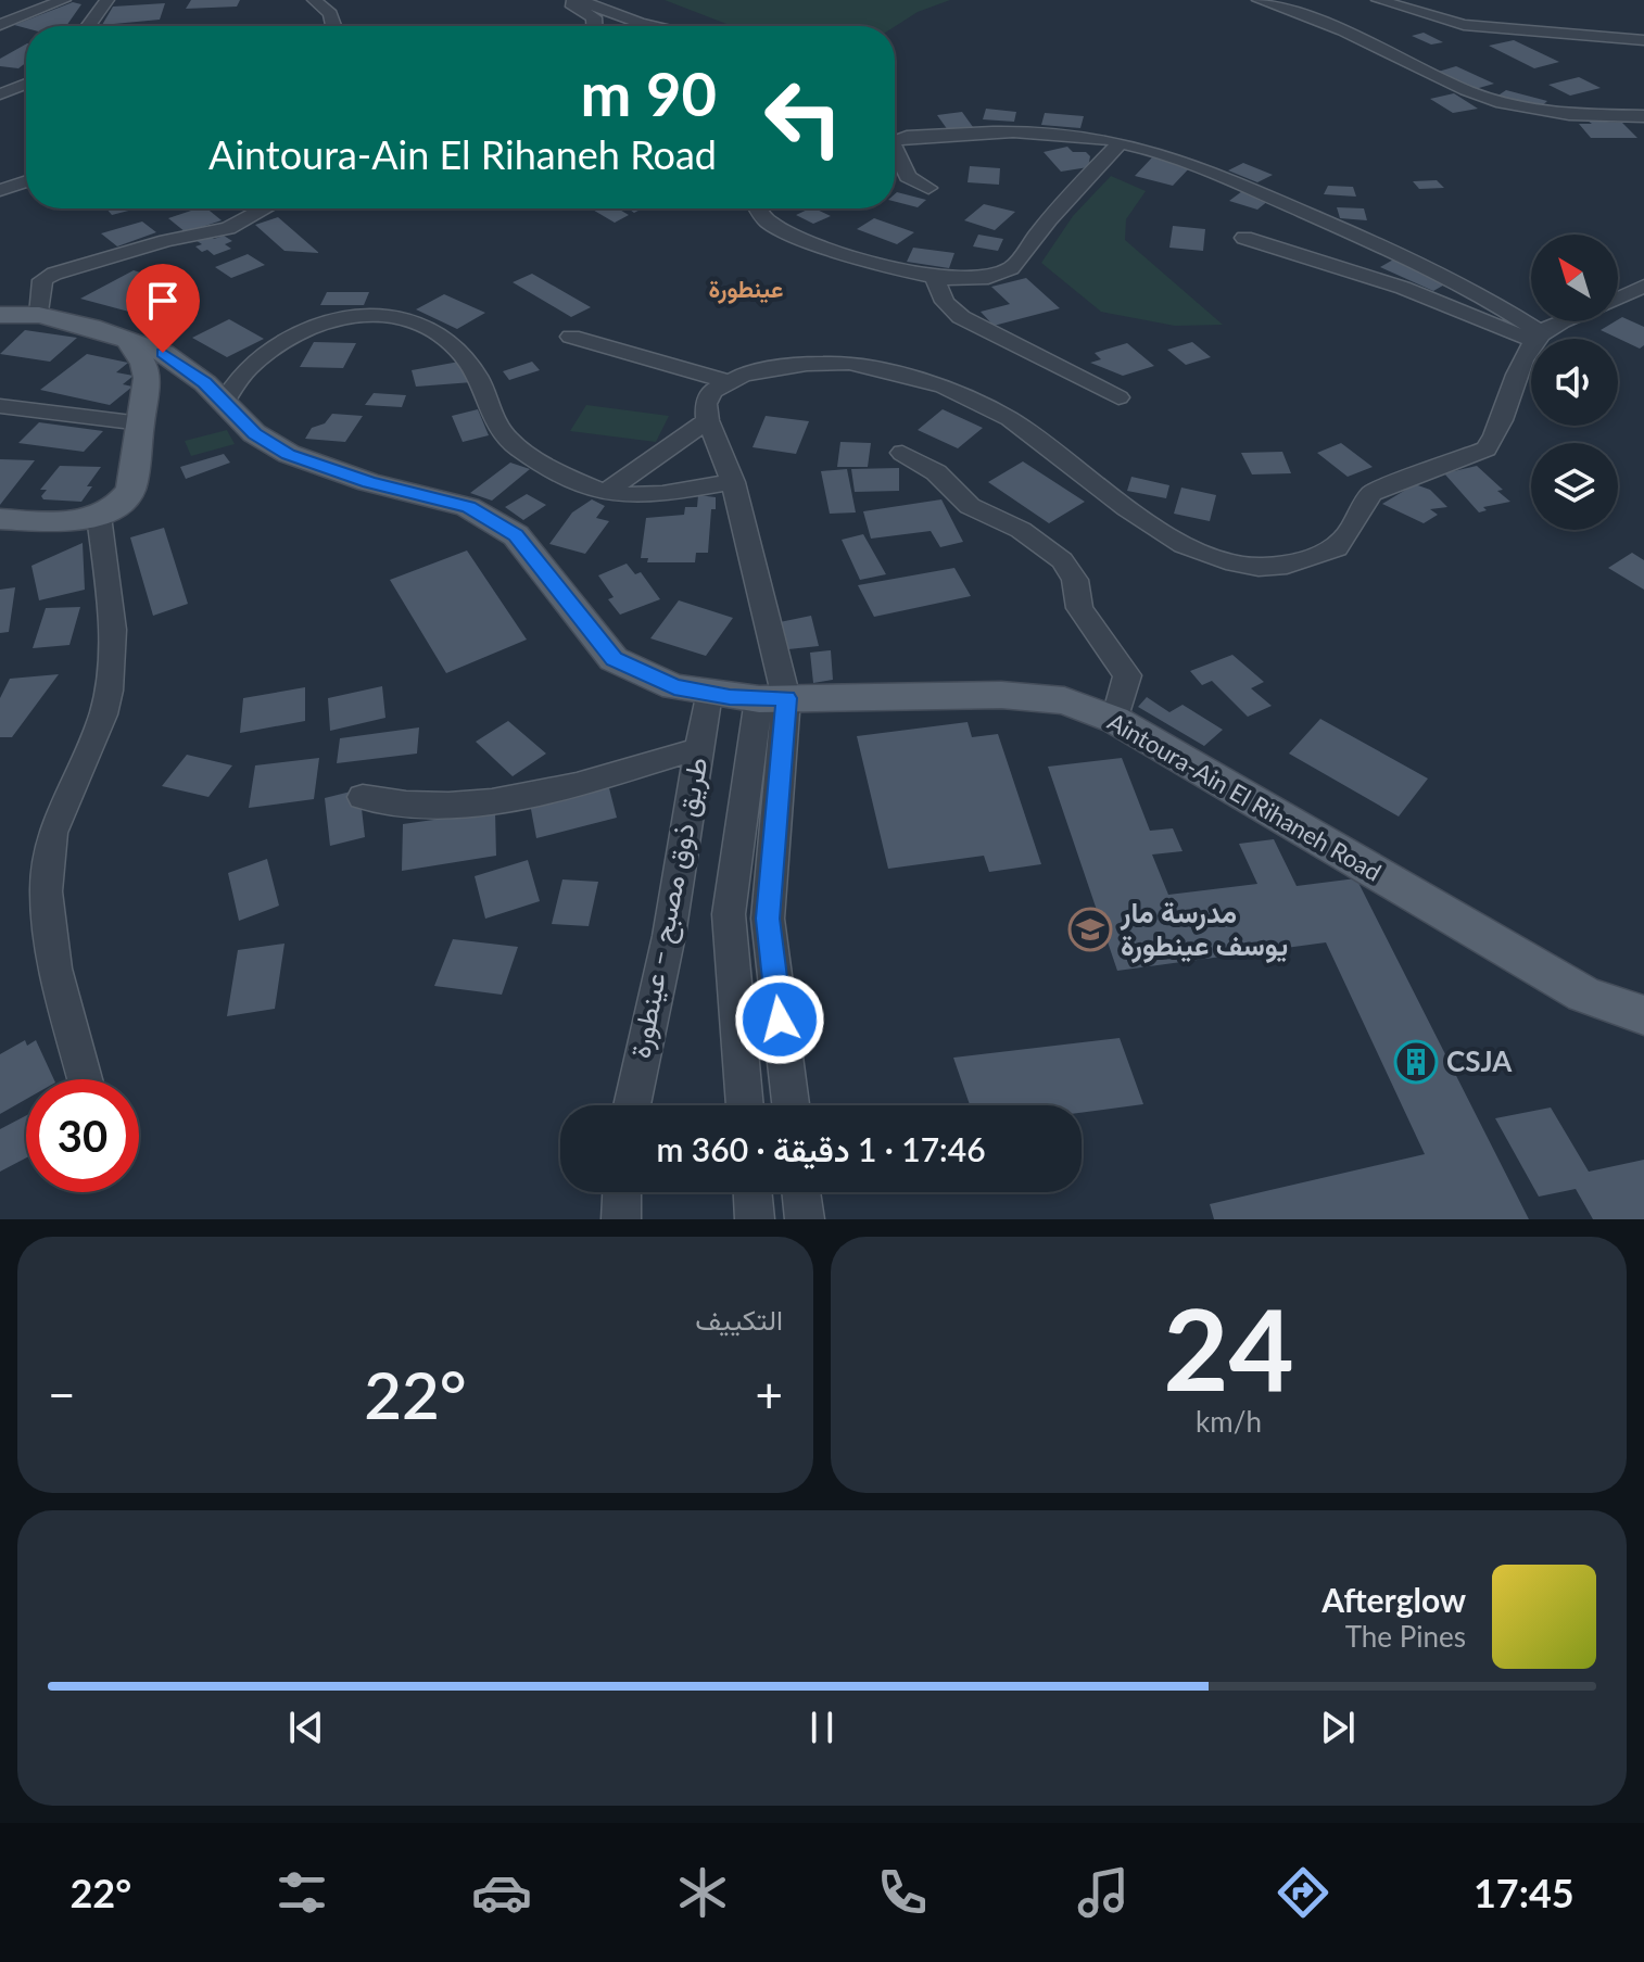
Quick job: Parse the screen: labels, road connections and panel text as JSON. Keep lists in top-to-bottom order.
{
  "streets": {
    "main road": ["Aintoura-Ain El Rihaneh Road"],
    "street": ["طريق ذوق مصبح – عينطورة"]
  },
  "crossings": [
    ["Aintoura-Ain El Rihaneh Road", "طريق ذوق مصبح – عينطورة"]
  ],
  "districts": ["عينطورة"],
  "places": {
    "school or university": ["مدرسة مار يوسف عينطورة"],
    "building": ["CSJA"]
  },
  "north": "top left",
  "page": {
    "turn": ["90 m", "Aintoura-Ain El Rihaneh Road"],
    "limit": "30",
    "trip": "17:46 · 1 دقيقة · 360 m",
    "tile": [
      ["24", "km/h"],
      "التكييف"
    ],
    "heat": ["−", "22°", "+"],
    "song": ["Afterglow", "The Pines"],
    "tabs": ["17:45", "22°"]
  }
}
